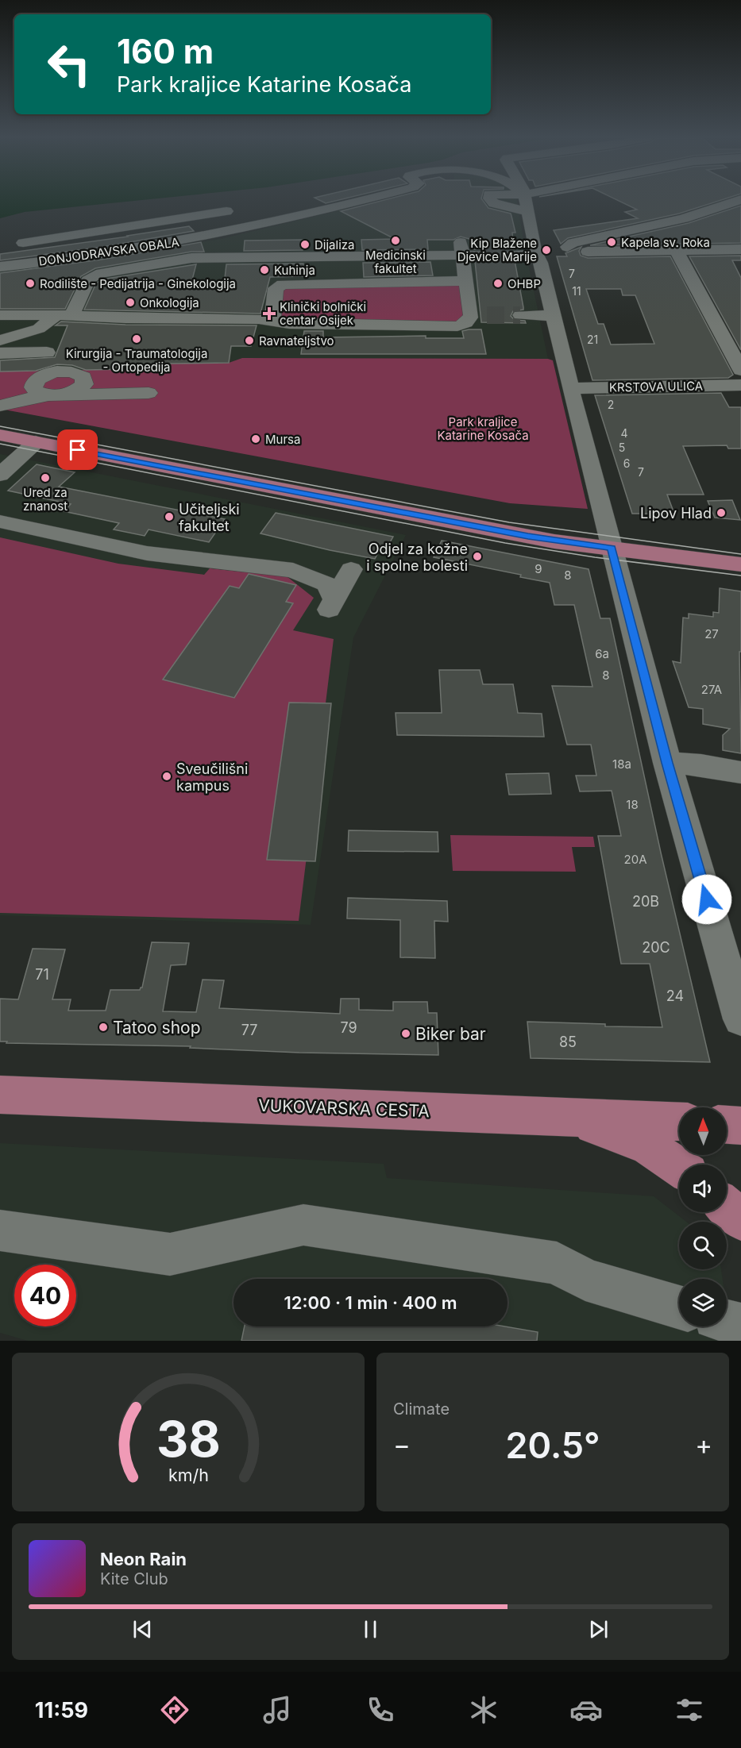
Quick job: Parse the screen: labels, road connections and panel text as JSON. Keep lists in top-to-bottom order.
{
  "streets": {
    "main road": ["VUKOVARSKA CESTA"],
    "street": ["DONJODRAVSKA OBALA", "KRSTOVA ULICA"]
  },
  "parks": ["Park kraljice Katarine Kosača"],
  "places": {
    "other": [
      "Medicinski fakultet",
      "Kapela sv. Roka",
      "Dijaliza",
      "Kip Blažene Djevice Marije",
      "Kuhinja",
      "Rodilište - Pedijatrija - Ginekologija",
      "OHBP",
      "Onkologija",
      "Kirurgija - Traumatologija - Ortopedija",
      "Ravnateljstvo",
      "Mursa",
      "Ured za znanost",
      "Lipov Hlad",
      "Učiteljski fakultet",
      "Odjel za kožne i spolne bolesti",
      "Sveučilišni kampus",
      "Tatoo shop",
      "Biker bar"
    ],
    "health": ["Klinički bolnički centar Osijek"]
  },
  "house_numbers": [
    "7",
    "11",
    "21",
    "2",
    "4",
    "5",
    "6",
    "7",
    "9",
    "8",
    "27",
    "6a",
    "8",
    "27A",
    "18a",
    "18",
    "20A",
    "20B",
    "20C",
    "71",
    "24",
    "79",
    "77",
    "85"
  ],
  "north": "top",
  "page": {
    "turn": ["160 m", "Park kraljice Katarine Kosača"],
    "limit": "40",
    "trip": "12:00 · 1 min · 400 m",
    "tile": "Climate",
    "heat": ["−", "20.5°", "+"],
    "song": ["Neon Rain", "Kite Club"],
    "tabs": "11:59",
    "gauge": ["38", "km/h"]
  }
}
